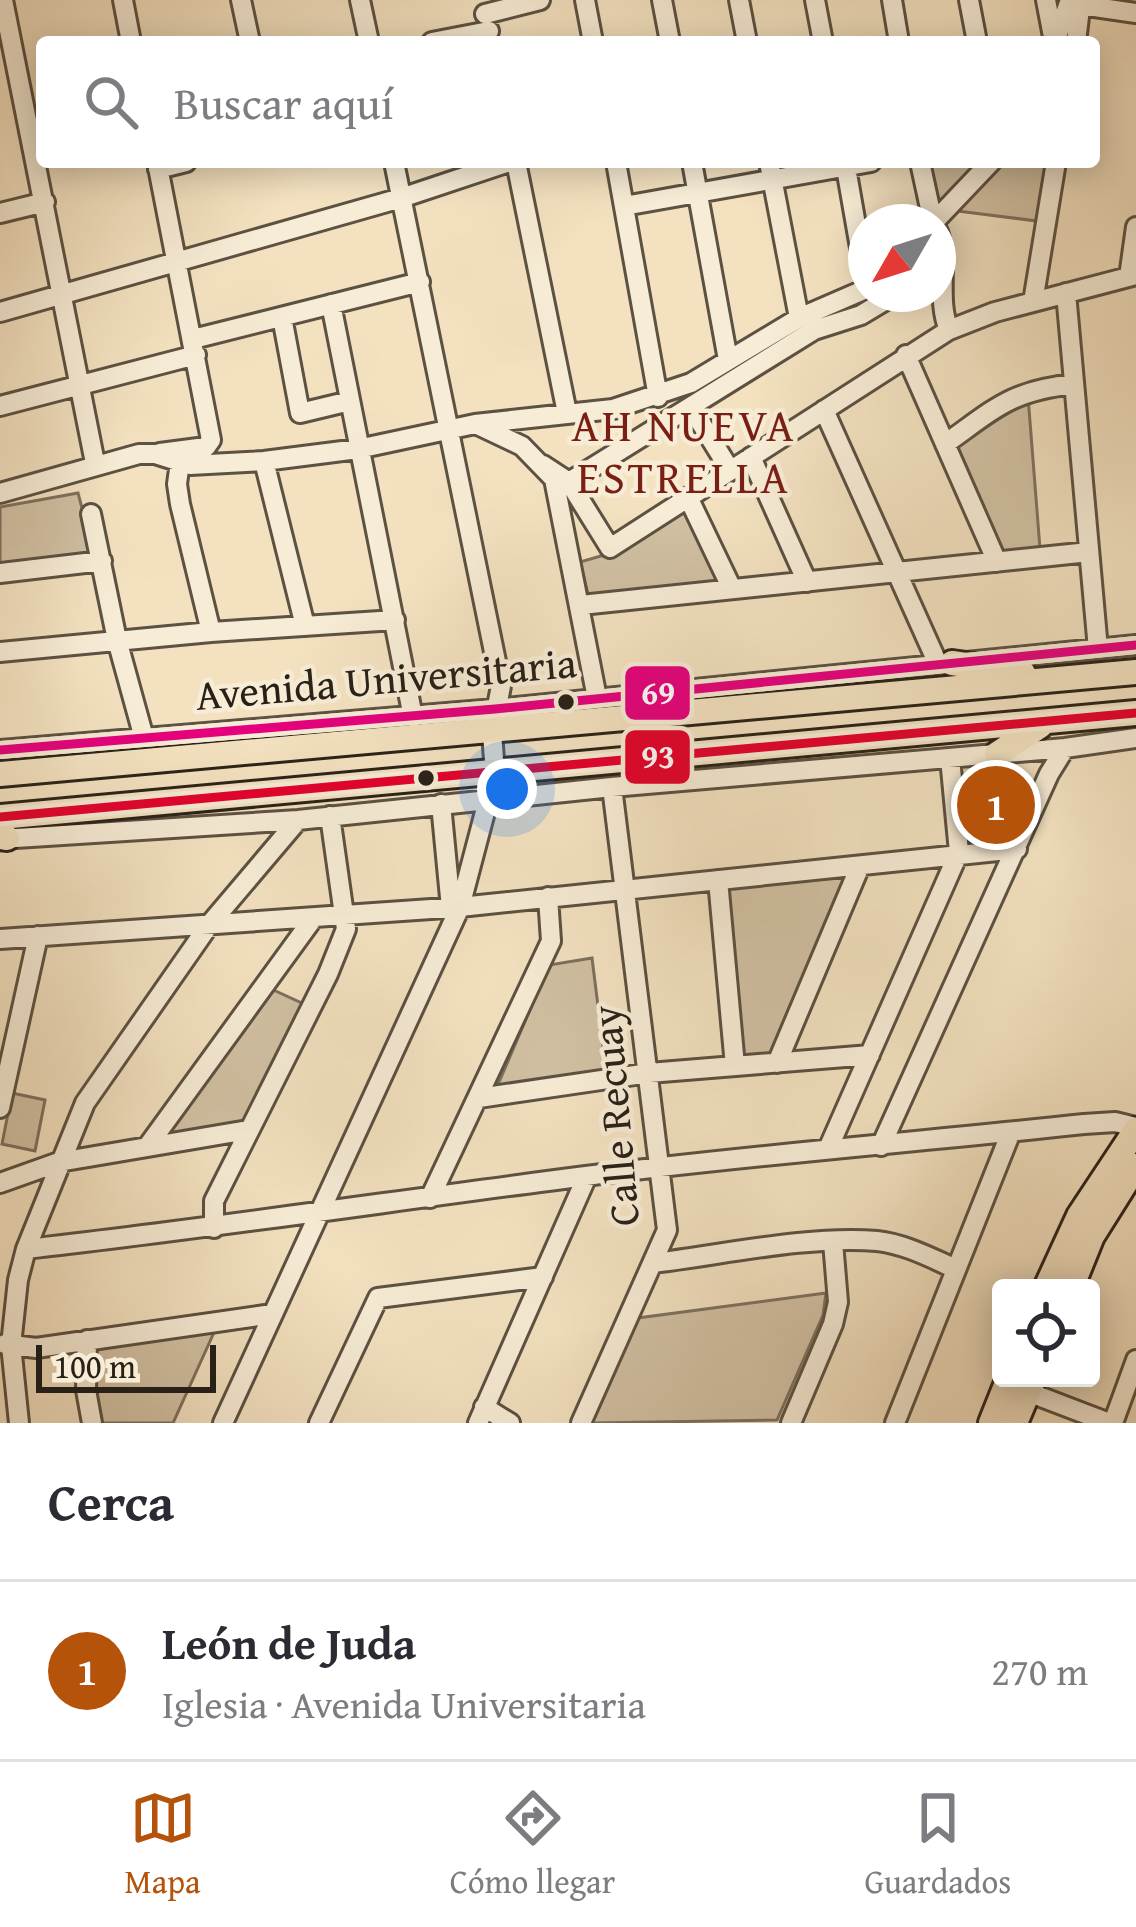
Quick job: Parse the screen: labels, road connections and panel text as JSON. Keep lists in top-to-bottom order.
{
  "streets": {
    "main road": ["Avenida Universitaria"],
    "street": ["Calle Recuay"]
  },
  "crossings": [
    ["Avenida Universitaria", "Calle Recuay"]
  ],
  "districts": ["AH NUEVA ESTRELLA"],
  "lines": ["transit line 69", "transit line 93"],
  "scale_bar": "100 m",
  "north": "bottom left",
  "page": {
    "search": "Buscar aquí",
    "pins": "1",
    "scale": "100 m",
    "heading": "Cerca",
    "list": [
      {
        "mark": "1",
        "name": "León de Juda",
        "note": "Iglesia · Avenida Universitaria",
        "value": "270 m"
      }
    ],
    "nav": ["Mapa", "Cómo llegar", "Guardados"]
  }
}
